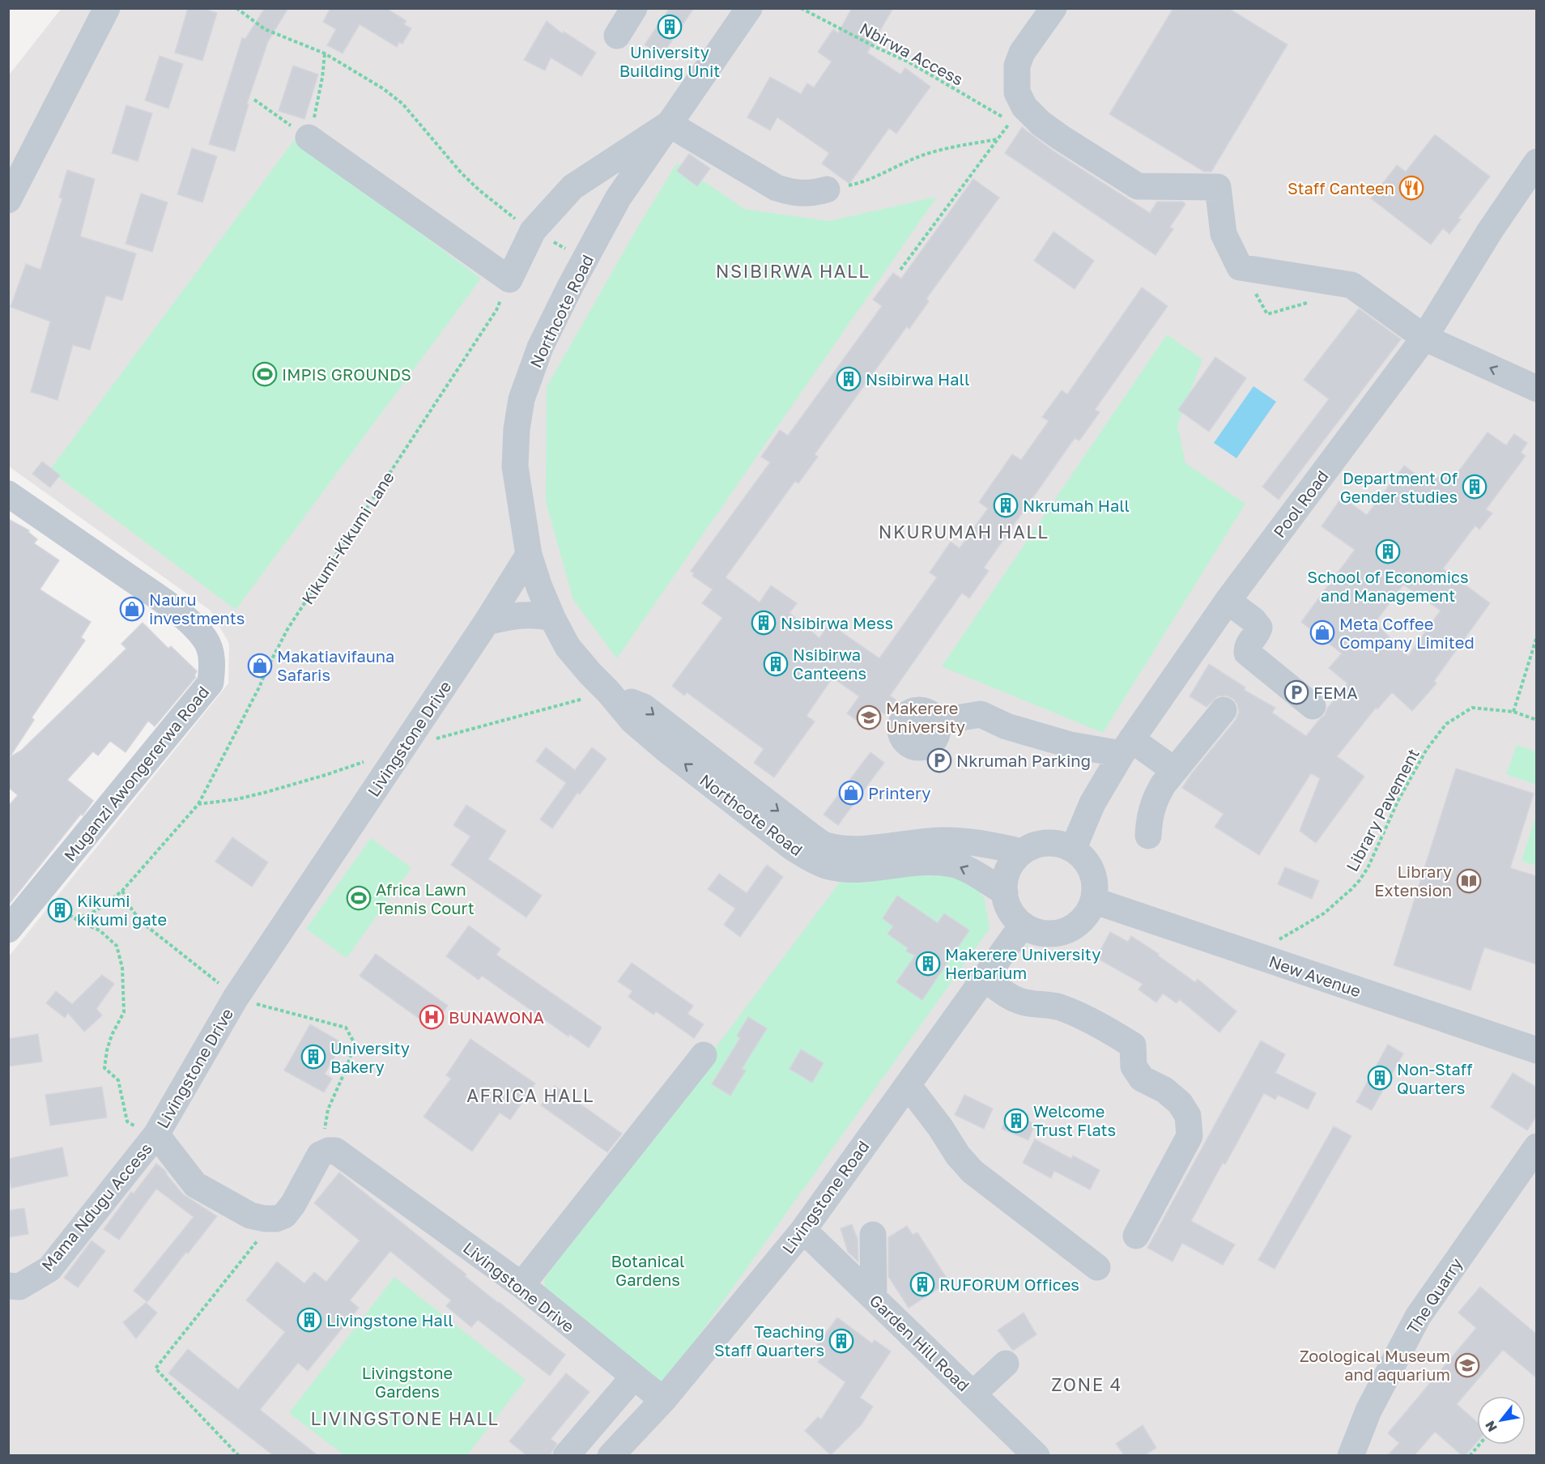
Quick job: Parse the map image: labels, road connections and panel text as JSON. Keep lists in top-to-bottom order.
{
  "streets": {
    "street": [
      "Northcote Road",
      "Pool Road",
      "Livingstone Drive",
      "Muganzi Awongererwa Road",
      "New Avenue",
      "Livingstone Road",
      "Mama Ndugu Access",
      "The Quarry",
      "Garden Hill Road"
    ],
    "path": ["Nbirwa Access", "Kikumi-Kikumi Lane", "Library Pavement"]
  },
  "crossings": [
    ["Northcote Road", "Pool Road"],
    ["Northcote Road", "Livingstone Drive"],
    ["Northcote Road", "New Avenue"],
    ["Northcote Road", "Livingstone Road"],
    ["Pool Road", "New Avenue"],
    ["Pool Road", "Livingstone Road"],
    ["Livingstone Drive", "Livingstone Road"],
    ["Livingstone Drive", "Mama Ndugu Access"],
    ["Library Pavement", "New Avenue"],
    ["New Avenue", "Livingstone Road"],
    ["Livingstone Road", "Garden Hill Road"]
  ],
  "districts": [
    "NSIBIRWA HALL",
    "NKURUMAH HALL",
    "AFRICA HALL",
    "ZONE 4",
    "LIVINGSTONE HALL"
  ],
  "parks": ["Botanical Gardens", "Livingstone Gardens"],
  "places": {
    "building": [
      "University Building Unit",
      "Nsibirwa Hall",
      "Department Of Gender studies",
      "Nkrumah Hall",
      "School of Economics and Management",
      "Nsibirwa Mess",
      "Nsibirwa Canteens",
      "Kikumi kikumi gate",
      "Makerere University Herbarium",
      "University Bakery",
      "Non-Staff Quarters",
      "Welcome Trust Flats",
      "RUFORUM Offices",
      "Livingstone Hall",
      "Teaching Staff Quarters"
    ],
    "restaurant": ["Staff Canteen"],
    "sports": ["IMPIS GROUNDS", "Africa Lawn Tennis Court"],
    "shop": [
      "Nauru investments",
      "Meta Coffee Company Limited",
      "Makatiavifauna Safaris",
      "Printery"
    ],
    "parking": ["FEMA", "Nkrumah Parking"],
    "school or university": ["Makerere University", "Zoological Museum and aquarium"],
    "library": ["Library Extension"],
    "hospital": ["BUNAWONA"]
  },
  "north": "bottom left"
}
